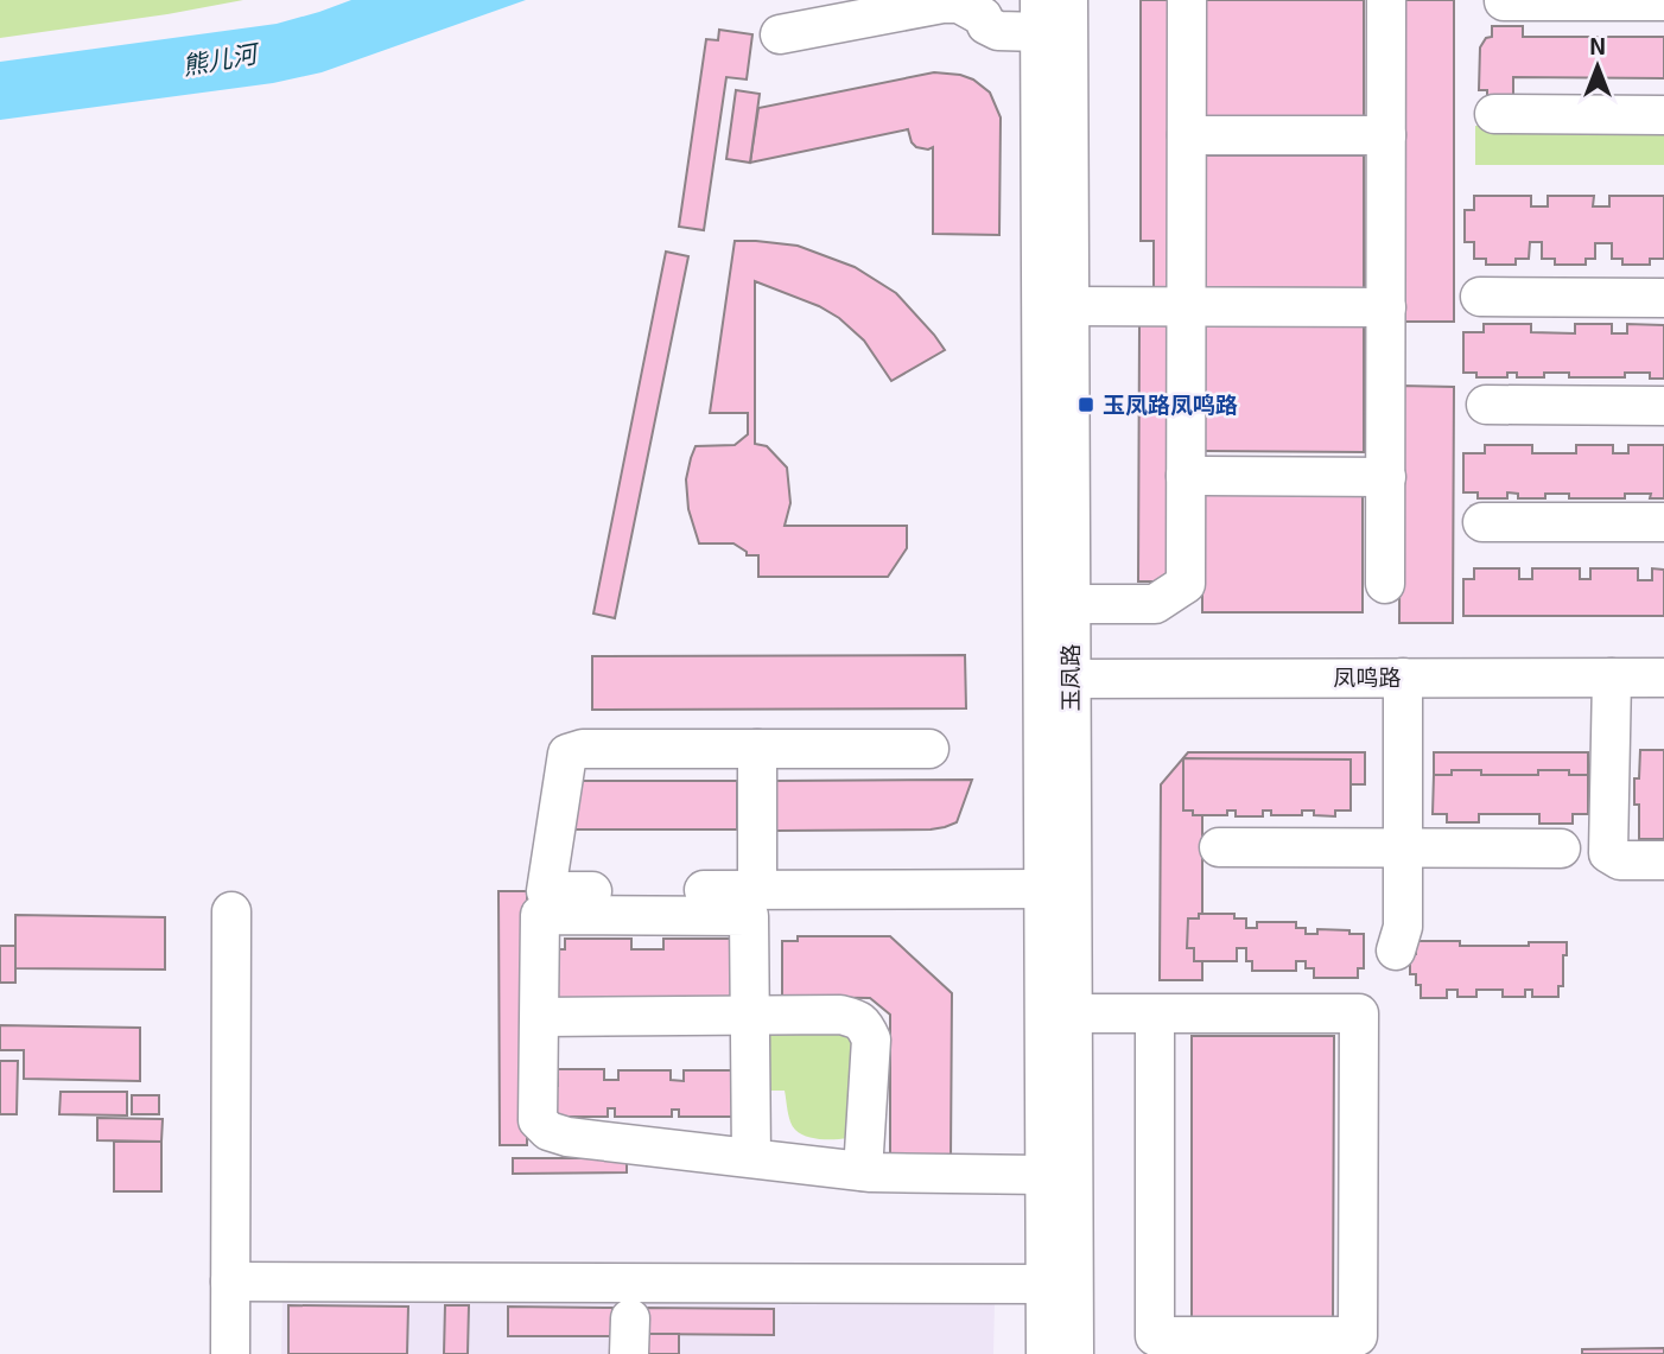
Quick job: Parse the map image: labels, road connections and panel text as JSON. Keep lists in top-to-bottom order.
{
  "streets": {
    "street": ["玉凤路", "凤鸣路"]
  },
  "crossings": [
    ["玉凤路", "凤鸣路"]
  ],
  "water": ["熊儿河"],
  "places": {
    "transit": ["玉凤路凤鸣路"]
  },
  "north": "top"
}
